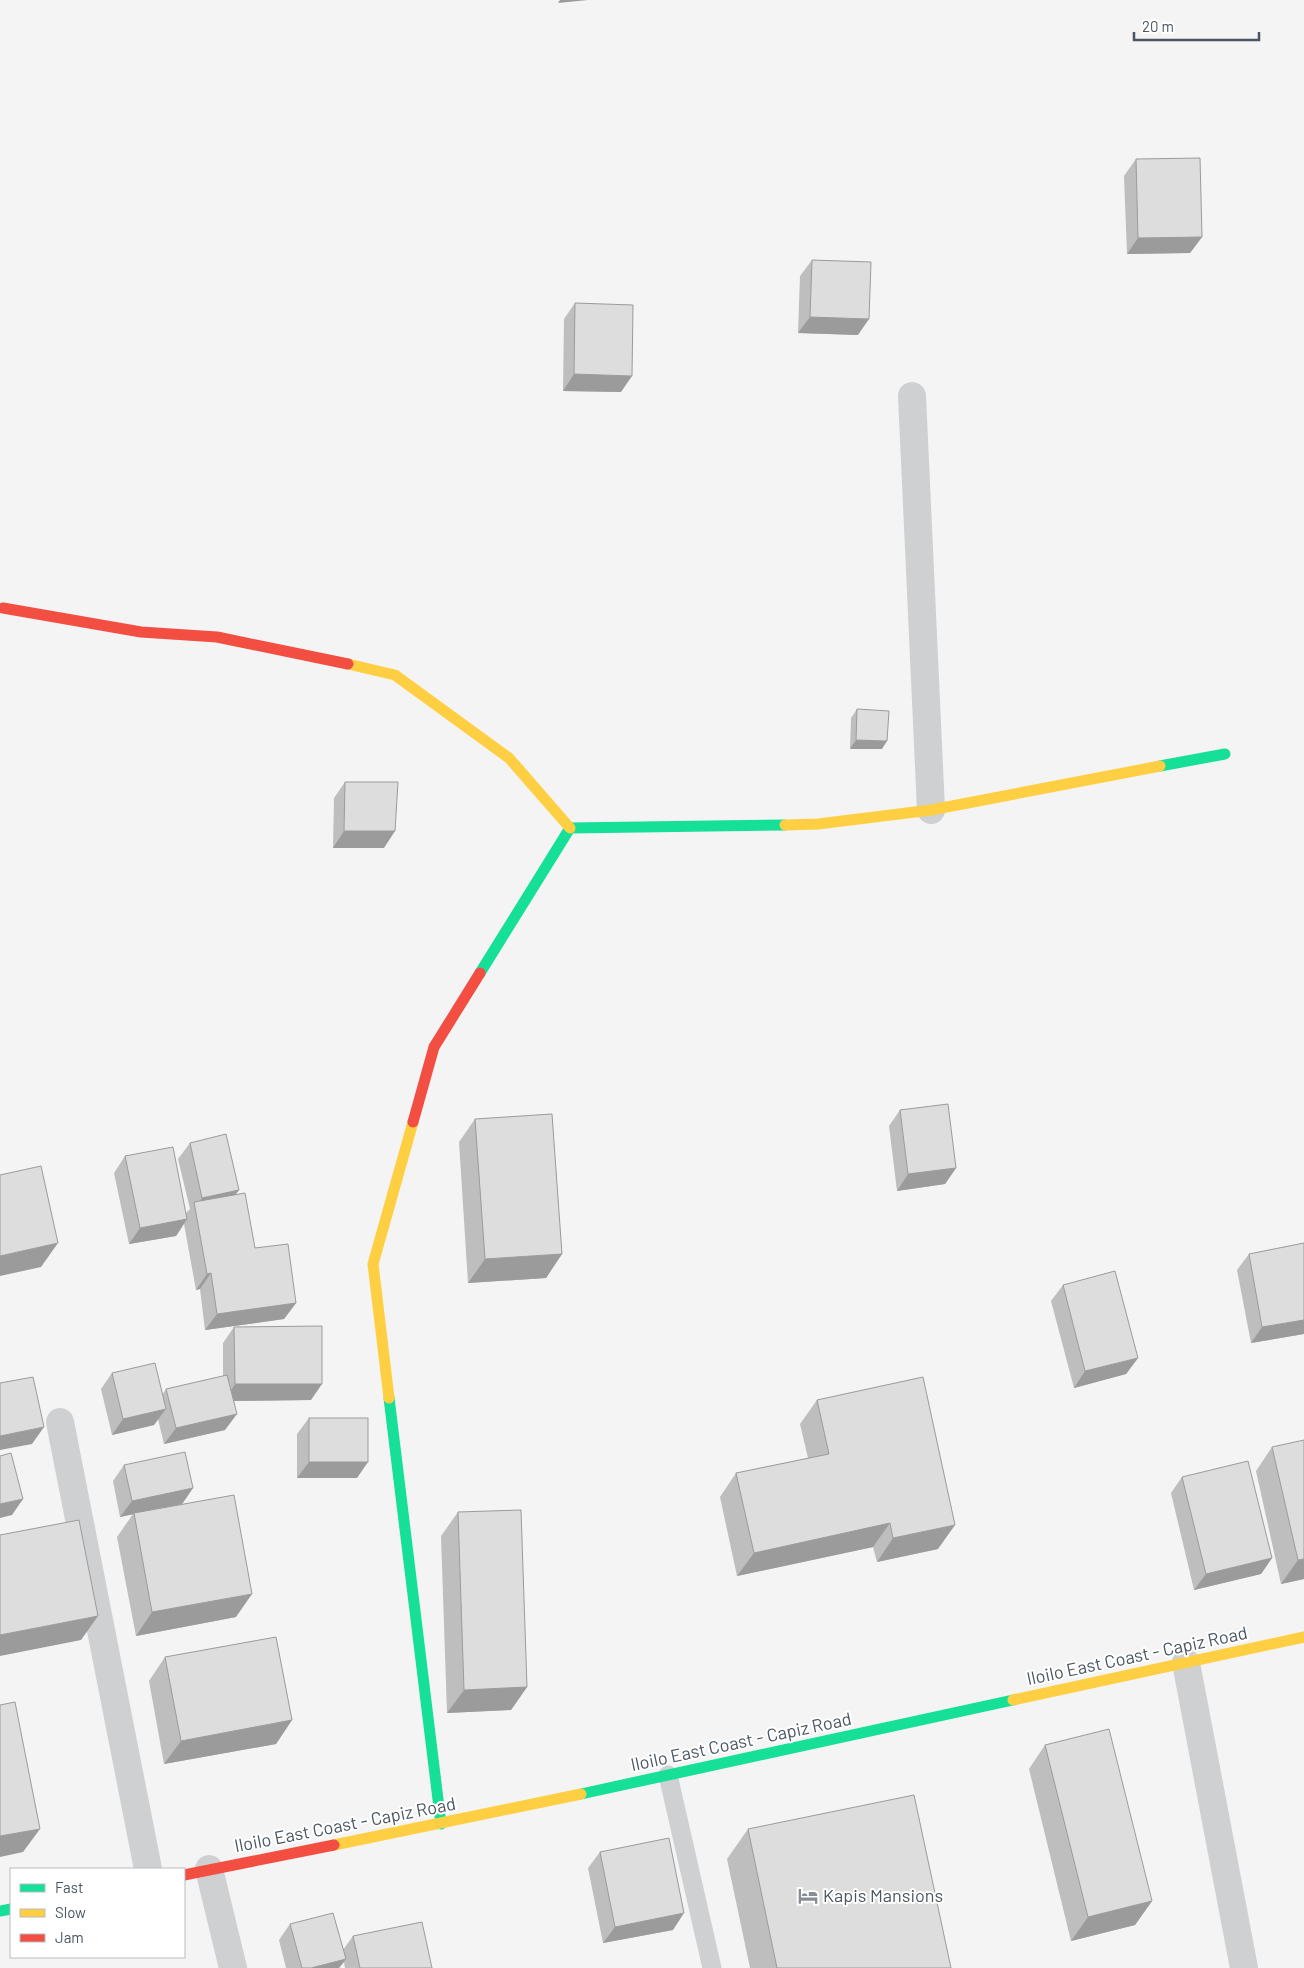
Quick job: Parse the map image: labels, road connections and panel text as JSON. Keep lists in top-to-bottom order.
{
  "streets": {
    "street": ["Iloilo East Coast - Capiz Road"]
  },
  "places": {
    "hotel": ["Kapis Mansions"]
  },
  "legend": ["Fast", "Slow", "Jam"],
  "scale_bar": "20 m"
}
